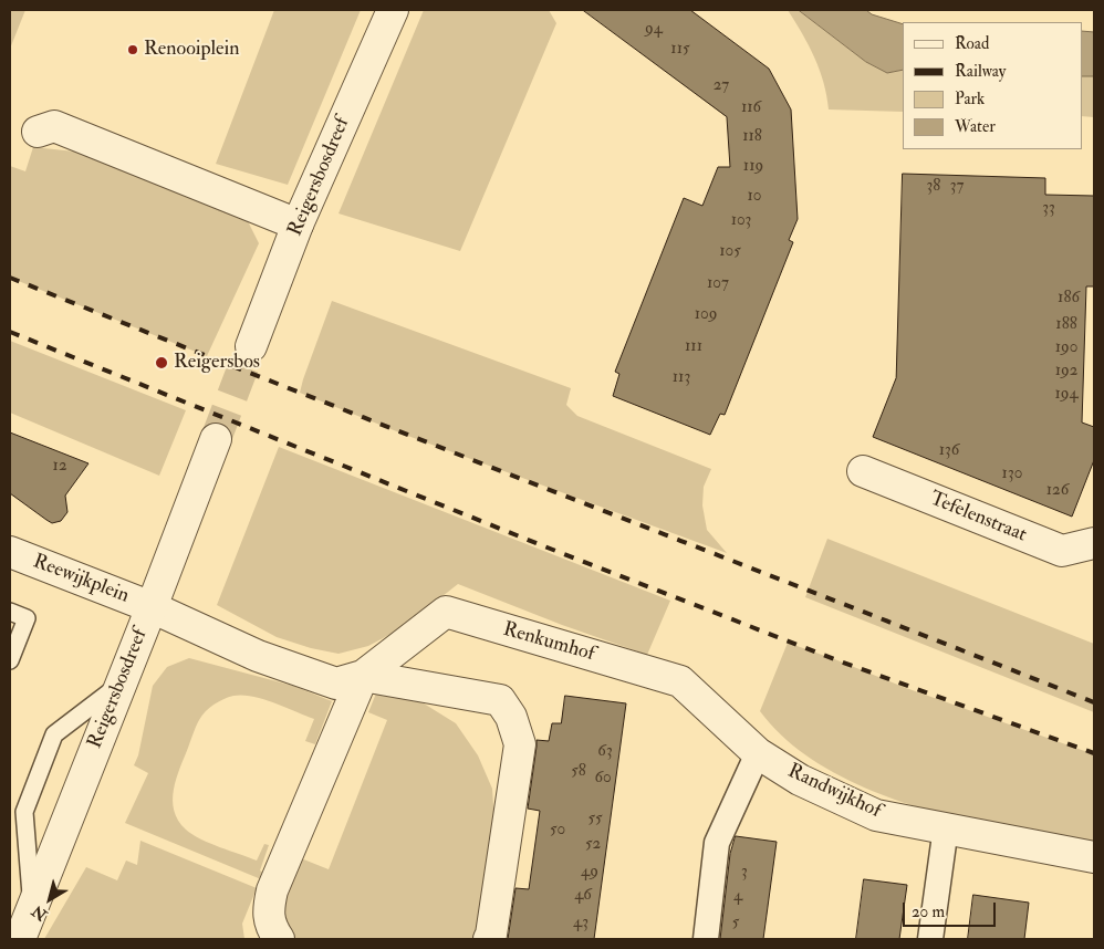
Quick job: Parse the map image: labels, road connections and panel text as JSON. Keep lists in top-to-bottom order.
{
  "streets": {
    "street": [
      "Reigersbosdreef",
      "Tefelenstraat",
      "Reewijkplein",
      "Renkumhof",
      "Randwijkhof"
    ]
  },
  "crossings": [
    ["Reigersbosdreef", "Reewijkplein"],
    ["Reigersbosdreef", "Renkumhof"],
    ["Reewijkplein", "Renkumhof"],
    ["Renkumhof", "Randwijkhof"]
  ],
  "places": ["Renooiplein", "Reigersbos"],
  "house_numbers": [
    "94",
    "115",
    "27",
    "116",
    "118",
    "119",
    "38",
    "37",
    "10",
    "33",
    "103",
    "105",
    "107",
    "186",
    "109",
    "188",
    "111",
    "190",
    "192",
    "113",
    "194",
    "136",
    "12",
    "130",
    "126",
    "63",
    "58",
    "60",
    "55",
    "50",
    "52",
    "49",
    "3",
    "46",
    "4",
    "43",
    "5"
  ],
  "legend": [
    "Road",
    "Railway",
    "Park",
    "Water"
  ],
  "scale_bar": "20 m",
  "north": "bottom left"
}
